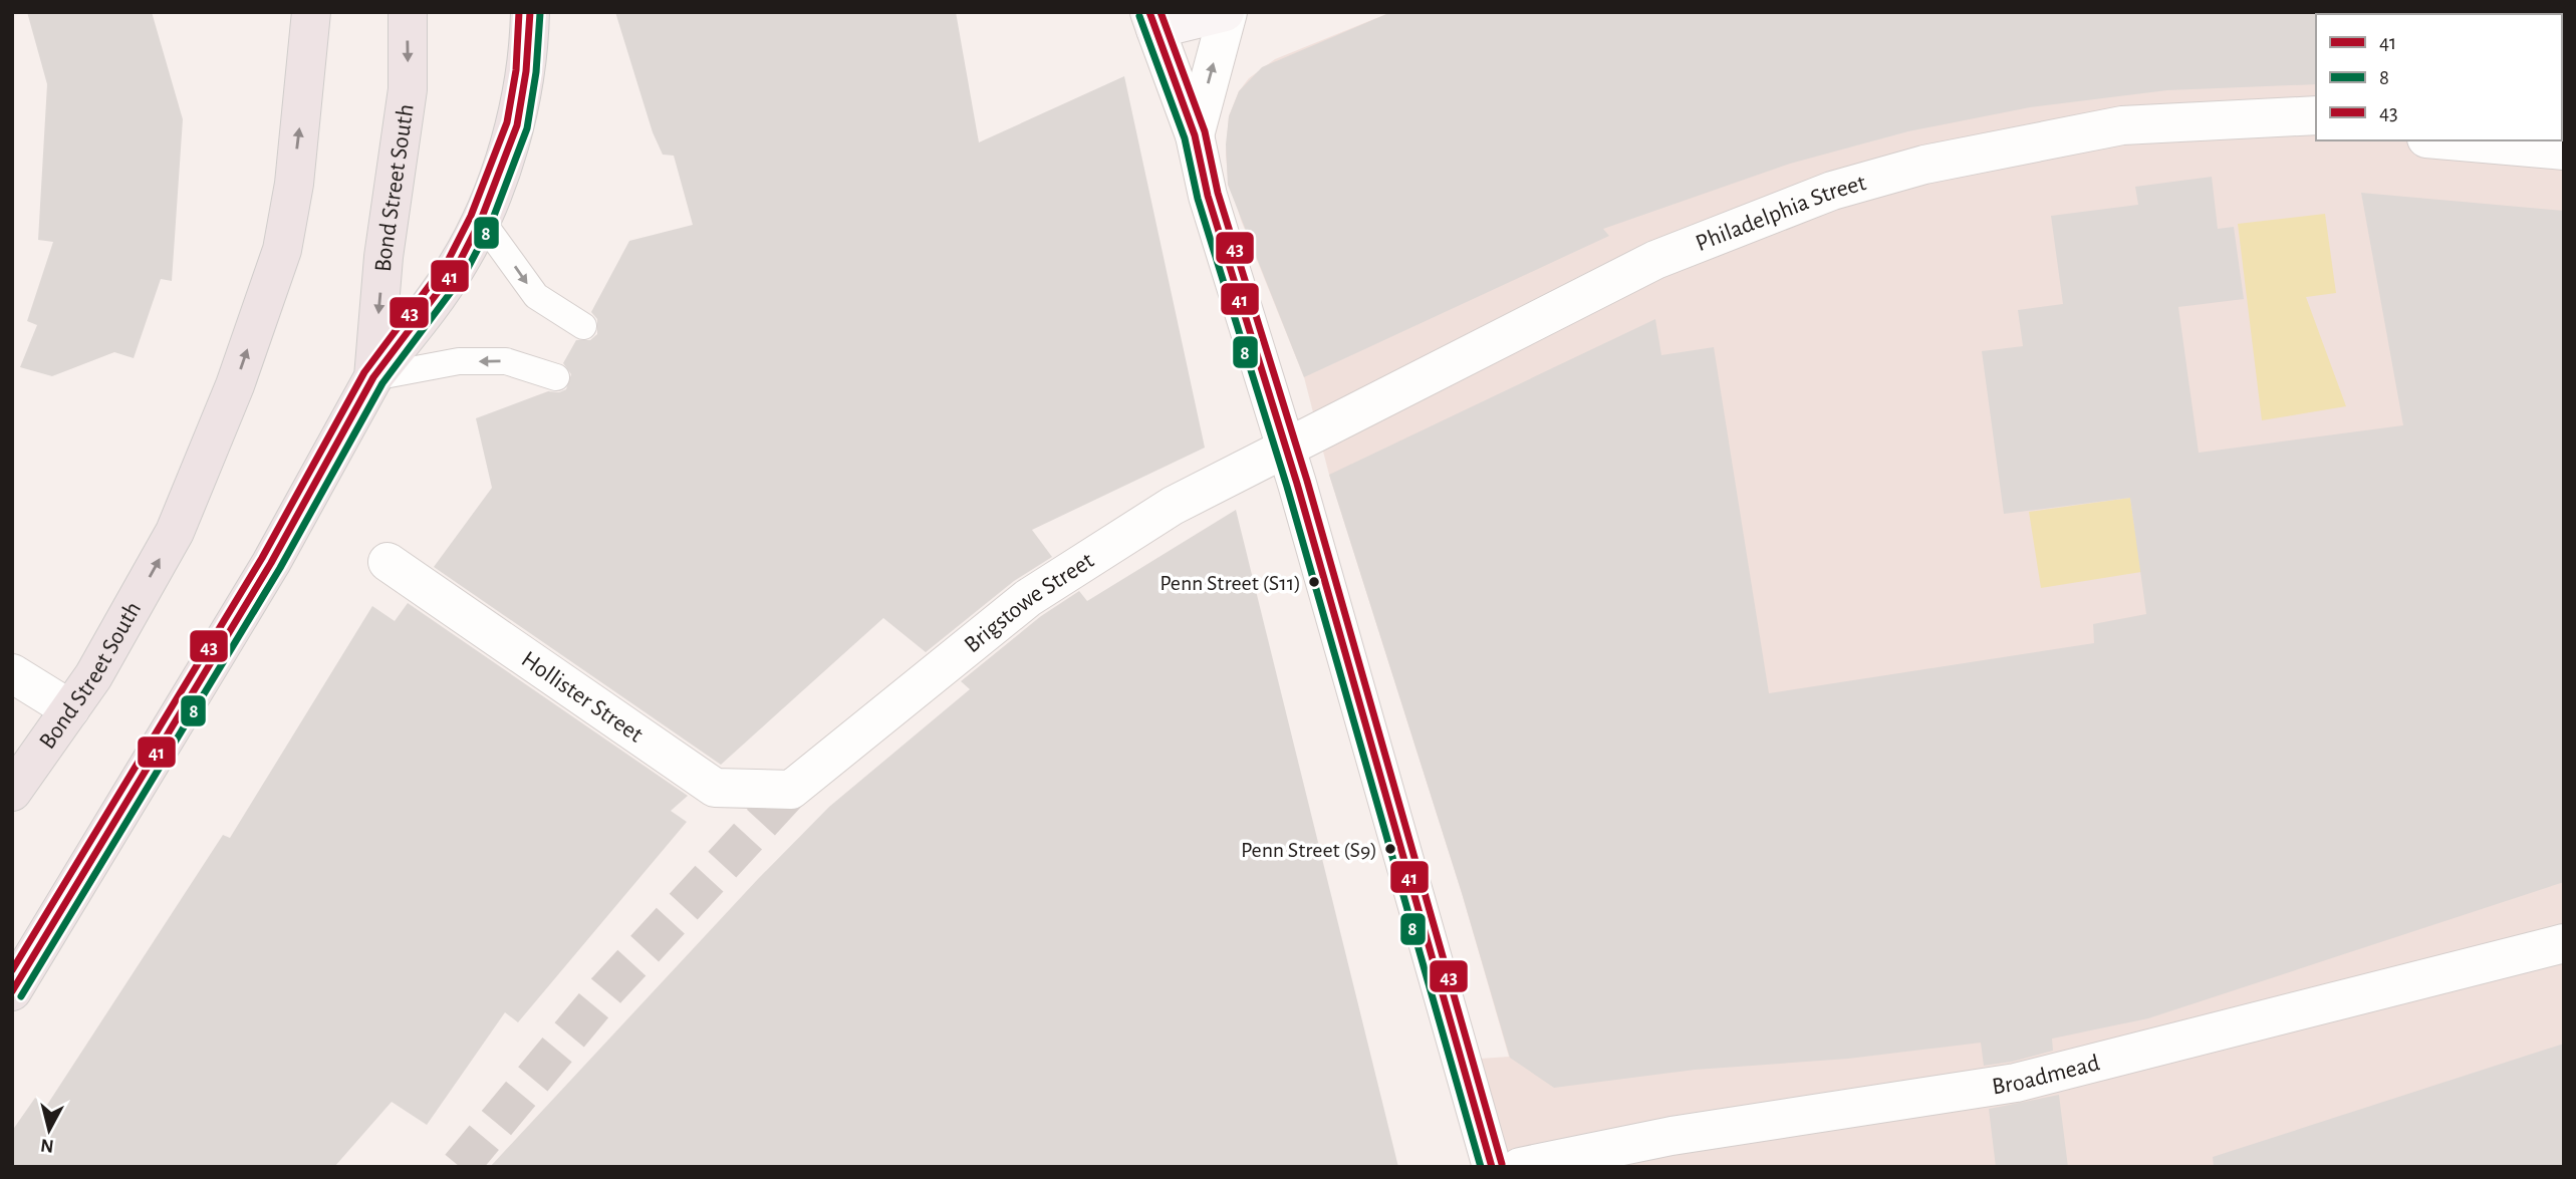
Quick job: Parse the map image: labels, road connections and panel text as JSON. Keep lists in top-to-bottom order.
{
  "streets": {
    "highway": ["Bond Street South"],
    "street": [
      "Philadelphia Street",
      "Brigstowe Street",
      "Hollister Street",
      "Broadmead"
    ]
  },
  "crossings": [
    ["Philadelphia Street", "Brigstowe Street"],
    ["Brigstowe Street", "Hollister Street"]
  ],
  "places": ["Penn Street (S11)", "Penn Street (S9)"],
  "lines": ["transit line 41", "transit line 43", "transit line 8"],
  "legend": ["41", "8", "43"],
  "north": "bottom"
}
